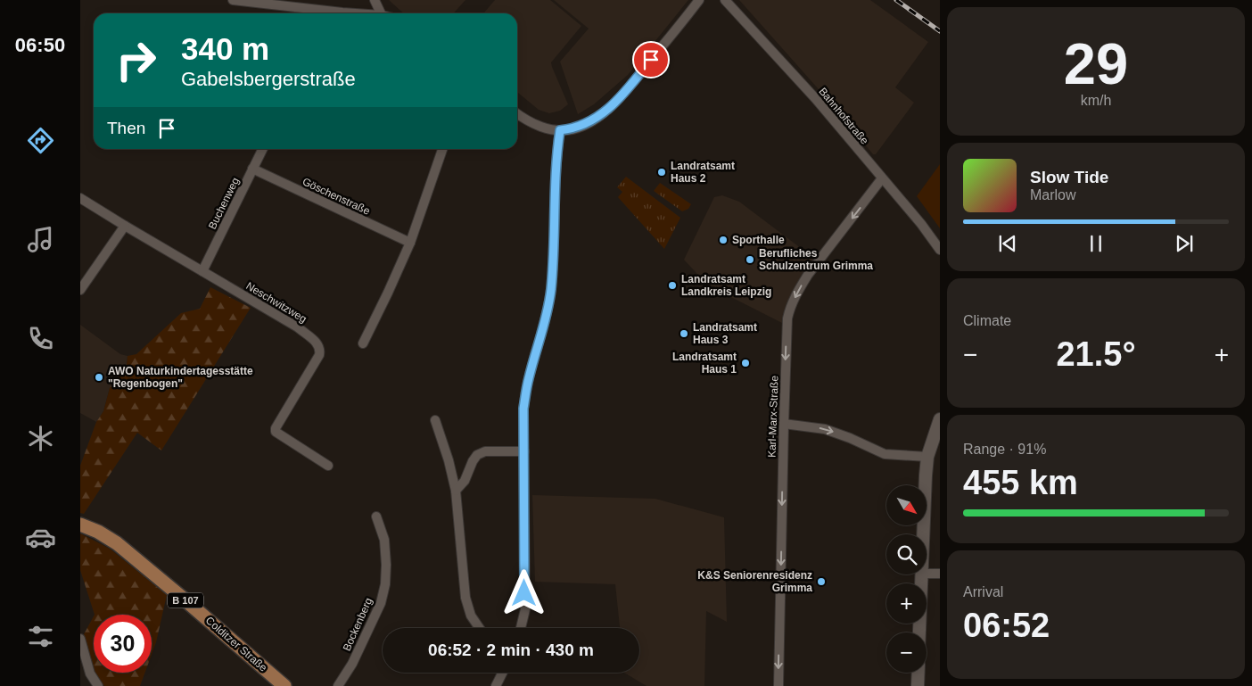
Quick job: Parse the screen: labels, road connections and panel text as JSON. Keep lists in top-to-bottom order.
{
  "streets": {
    "main road": ["B 107", "Colditzer Straße"],
    "street": [
      "Bahnhofstraße",
      "Göschenstraße",
      "Buchenweg",
      "Neschwitzweg",
      "Karl-Marx-Straße",
      "Bockenberg"
    ]
  },
  "crossings": [
    ["Bahnhofstraße", "Karl-Marx-Straße"],
    ["Göschenstraße", "Buchenweg"],
    ["Buchenweg", "Neschwitzweg"]
  ],
  "one_way": ["Karl-Marx-Straße"],
  "places": [
    "Landratsamt Haus 2",
    "Sporthalle",
    "Berufliches Schulzentrum Grimma",
    "Landratsamt Landkreis Leipzig",
    "Landratsamt Haus 3",
    "Landratsamt Haus 1",
    "AWO Naturkindertagesstätte \"Regenbogen\"",
    "K&S Seniorenresidenz Grimma"
  ],
  "north": "bottom right",
  "page": {
    "tabs": "06:50",
    "tile": [
      ["29", "km/h"],
      "Climate",
      ["Range · 91%", "455 km"],
      ["Arrival", "06:52"]
    ],
    "turn": ["340 m", "Gabelsbergerstraße"],
    "then": "Then",
    "song": ["Slow Tide", "Marlow"],
    "heat": ["−", "21.5°", "+"],
    "map_buttons": ["+", "−"],
    "limit": "30",
    "trip": "06:52 · 2 min · 430 m"
  }
}
